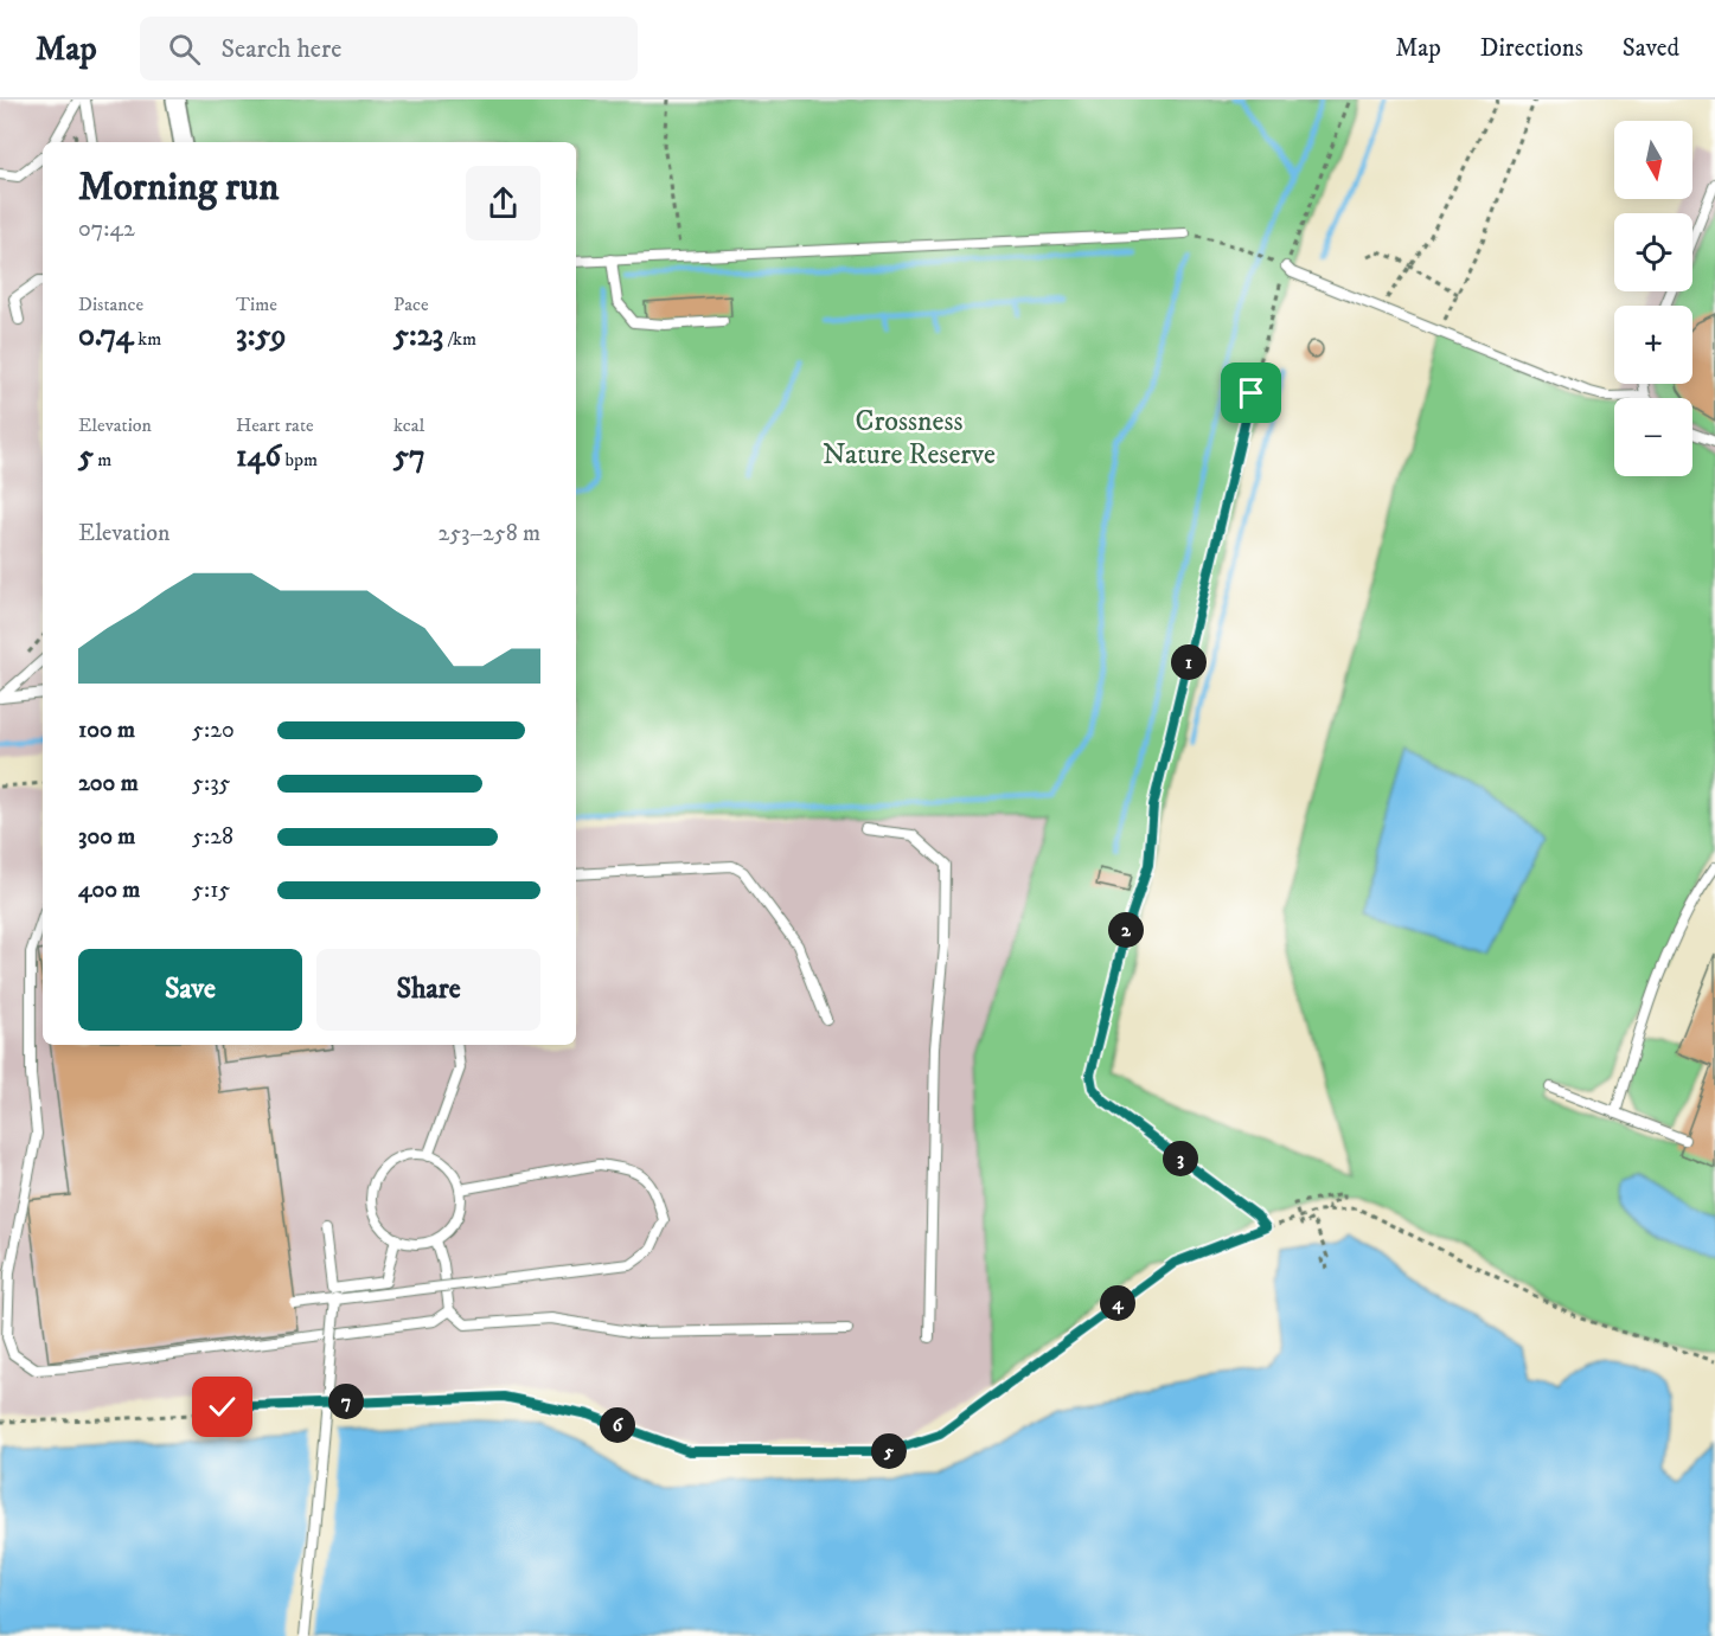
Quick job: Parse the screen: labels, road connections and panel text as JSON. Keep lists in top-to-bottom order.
{
  "parks": ["Crossness Nature Reserve"],
  "north": "bottom",
  "page": {
    "header": "Map",
    "search": "Search here",
    "nav": ["Map", "Directions", "Saved"],
    "map_buttons": ["+", "−"],
    "heading": ["Morning run", "07:42"],
    "stats": [
      ["Distance", "0.74 km"],
      ["Time", "3:59"],
      ["Pace", "5:23 /km"],
      ["Elevation", "5 m"],
      ["Heart rate", "146 bpm"],
      ["kcal", "57"]
    ],
    "chart": ["Elevation", "253–258 m"],
    "pins": [
      "1",
      "2",
      "3",
      "4",
      "7",
      "6",
      "5"
    ],
    "list": [
      {
        "name": "100 m",
        "note": "5:20"
      },
      {
        "name": "200 m",
        "note": "5:35"
      },
      {
        "name": "300 m",
        "note": "5:28"
      },
      {
        "name": "400 m",
        "note": "5:15"
      }
    ],
    "buttons": ["Save", "Share"]
  }
}
